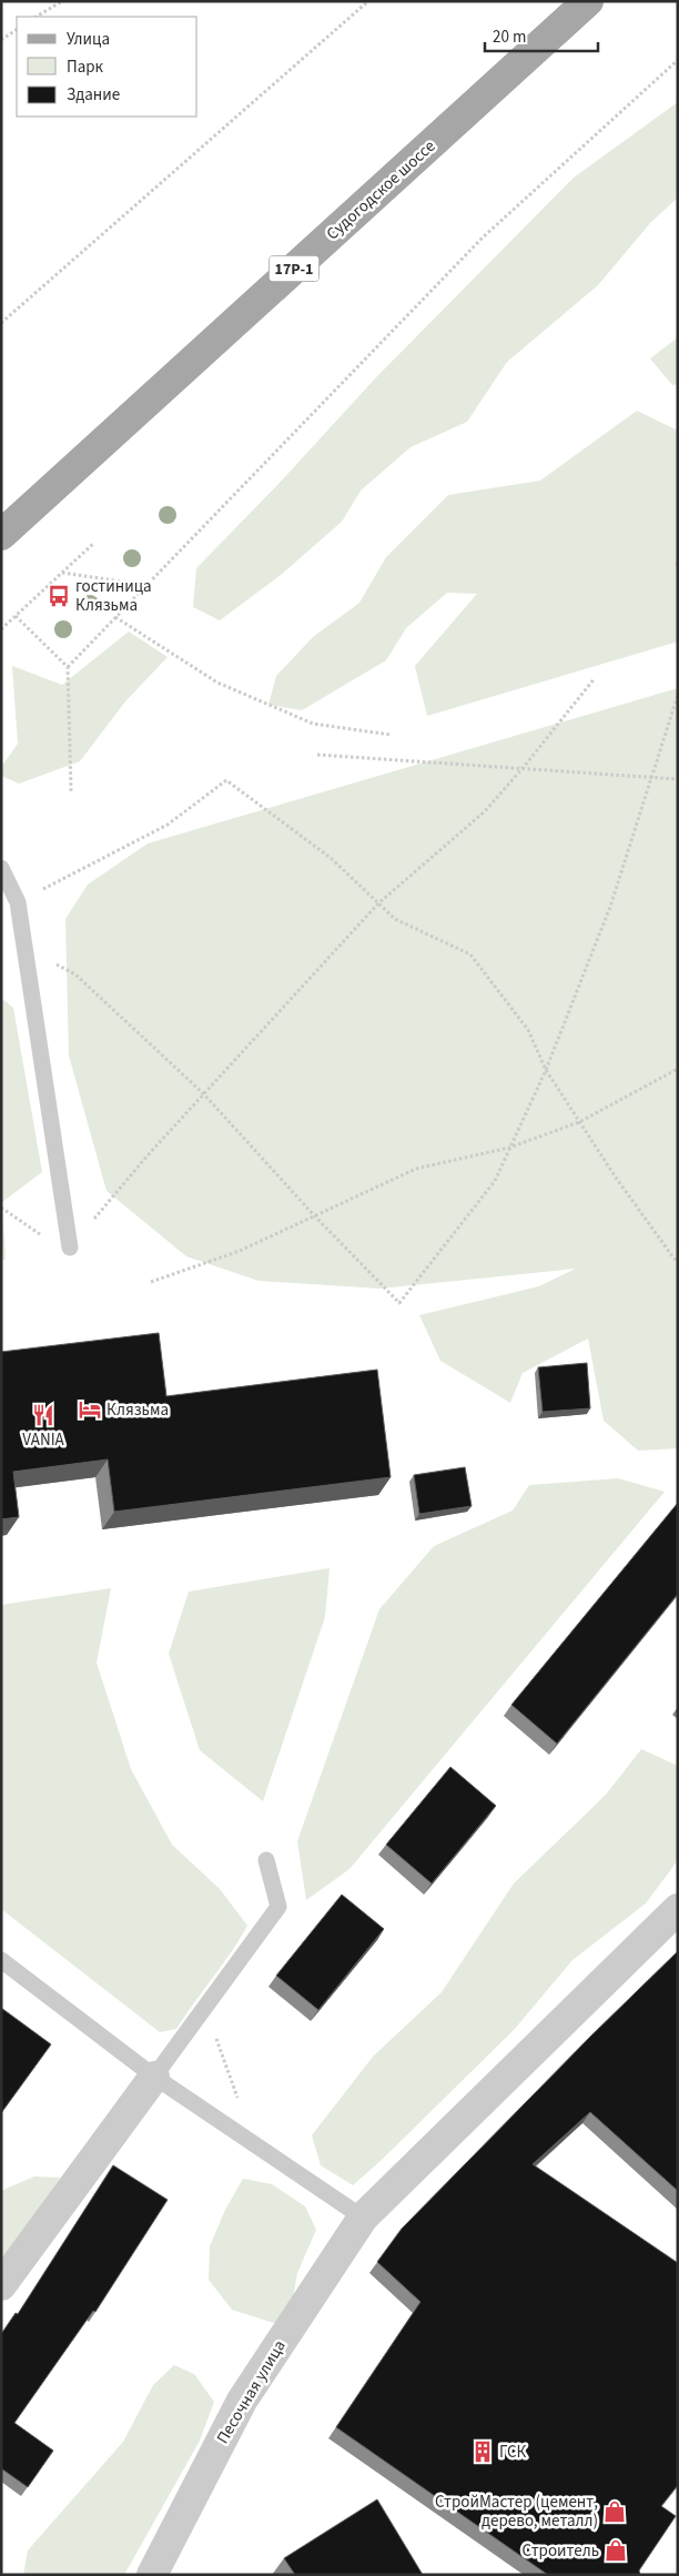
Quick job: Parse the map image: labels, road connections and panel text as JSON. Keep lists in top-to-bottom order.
{
  "streets": {
    "main road": ["Судогодское шоссе", "17Р-1"],
    "street": ["Песочная улица"]
  },
  "places": {
    "bus stop": ["гостиница Клязьма"],
    "hotel": ["Клязьма"],
    "restaurant": ["VANIA"],
    "building": ["ГСК"],
    "shop": ["СтройМастер (цемент, дерево, металл)", "Строитель"]
  },
  "legend": ["Улица", "Парк", "Здание"],
  "scale_bar": "20 m"
}
